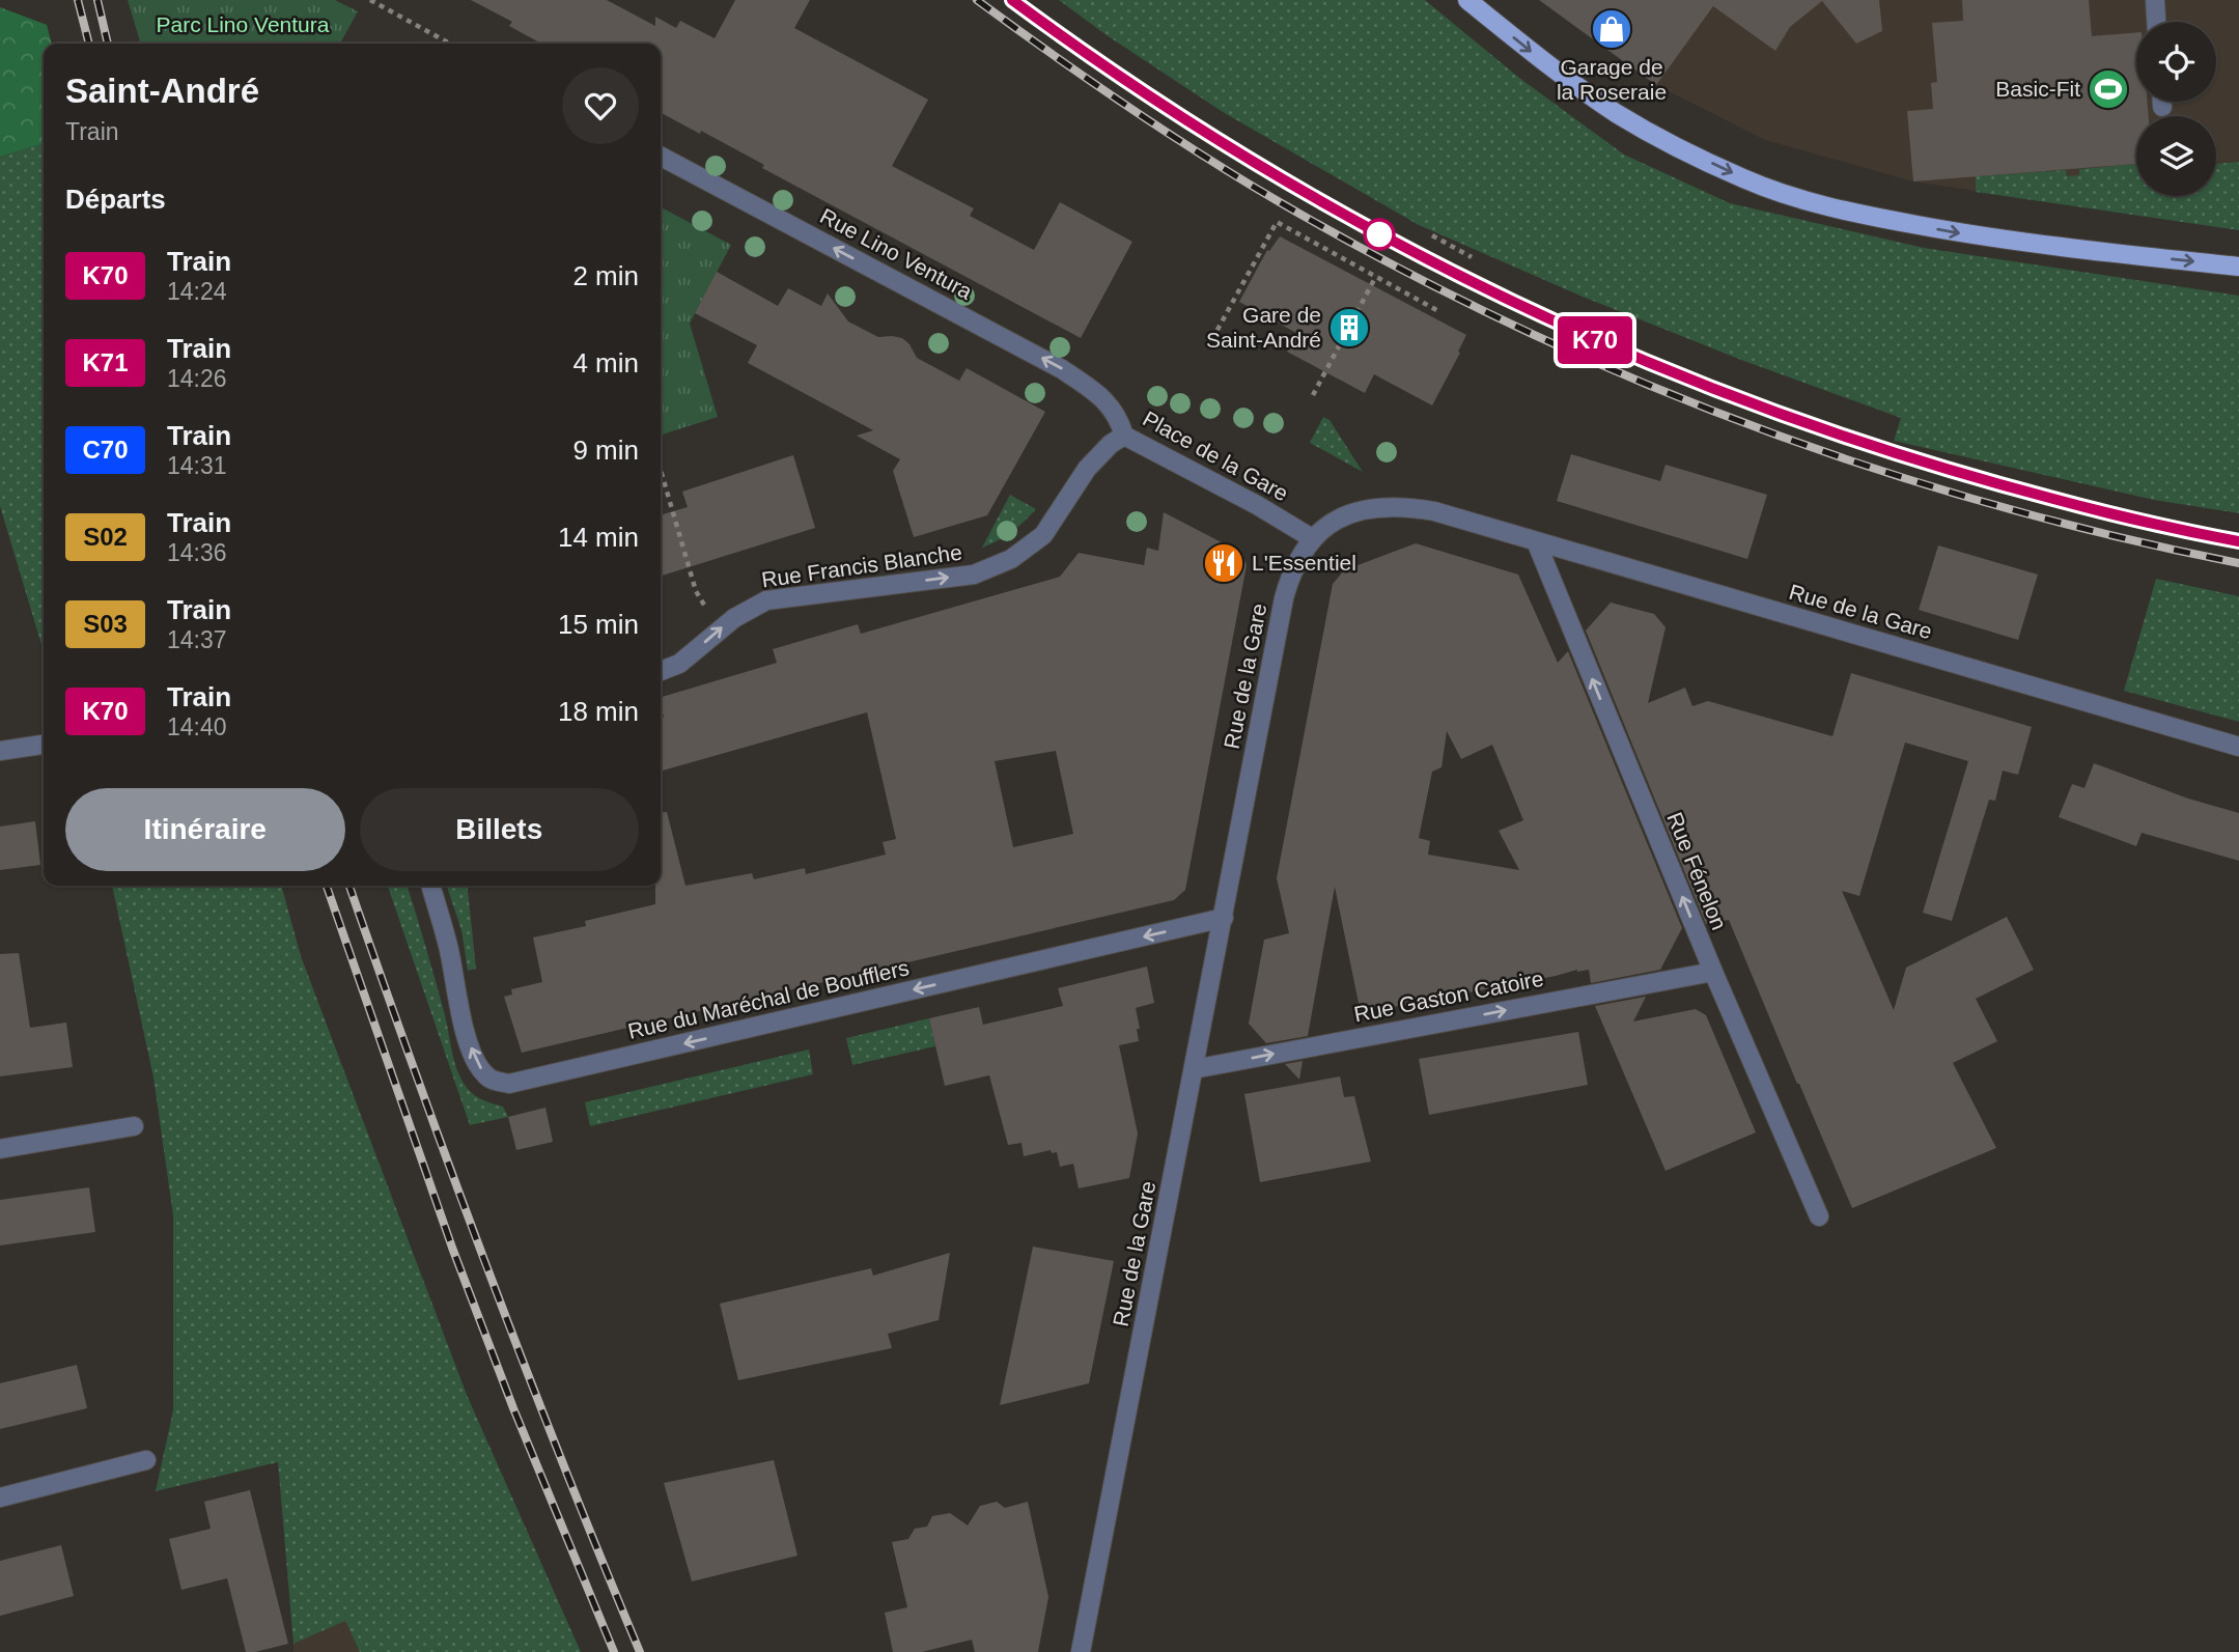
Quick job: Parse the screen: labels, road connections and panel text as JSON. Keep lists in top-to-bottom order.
{
  "streets": {
    "street": [
      "Rue Lino Ventura",
      "Place de la Gare",
      "Rue Francis Blanche",
      "Rue de la Gare",
      "Rue Fénelon",
      "Rue Gaston Catoire",
      "Rue du Maréchal de Boufflers"
    ]
  },
  "crossings": [
    ["Rue Lino Ventura", "Place de la Gare"],
    ["Place de la Gare", "Rue Francis Blanche"],
    ["Place de la Gare", "Rue de la Gare"],
    ["Rue de la Gare", "Rue Fénelon"],
    ["Rue de la Gare", "Rue Gaston Catoire"],
    ["Rue de la Gare", "Rue du Maréchal de Boufflers"],
    ["Rue Fénelon", "Rue Gaston Catoire"]
  ],
  "one_way": [
    "Rue Lino Ventura",
    "Rue Francis Blanche",
    "Rue Fénelon",
    "Rue Gaston Catoire",
    "Rue du Maréchal de Boufflers"
  ],
  "parks": ["Parc Lino Ventura"],
  "places": {
    "shop": ["Garage de la Roseraie"],
    "sports": ["Basic-Fit"],
    "building": ["Gare de Saint-André"],
    "restaurant": ["L'Essentiel"]
  },
  "page": {
    "on_map": "K70",
    "heading": [
      ["Saint-André", "Train"],
      "Départs"
    ],
    "list": [
      {
        "mark": "K70",
        "name": "Train",
        "note": "14:24",
        "value": "2 min"
      },
      {
        "mark": "K71",
        "name": "Train",
        "note": "14:26",
        "value": "4 min"
      },
      {
        "mark": "C70",
        "name": "Train",
        "note": "14:31",
        "value": "9 min"
      },
      {
        "mark": "S02",
        "name": "Train",
        "note": "14:36",
        "value": "14 min"
      },
      {
        "mark": "S03",
        "name": "Train",
        "note": "14:37",
        "value": "15 min"
      },
      {
        "mark": "K70",
        "name": "Train",
        "note": "14:40",
        "value": "18 min"
      }
    ],
    "buttons": ["Itinéraire", "Billets"]
  }
}
